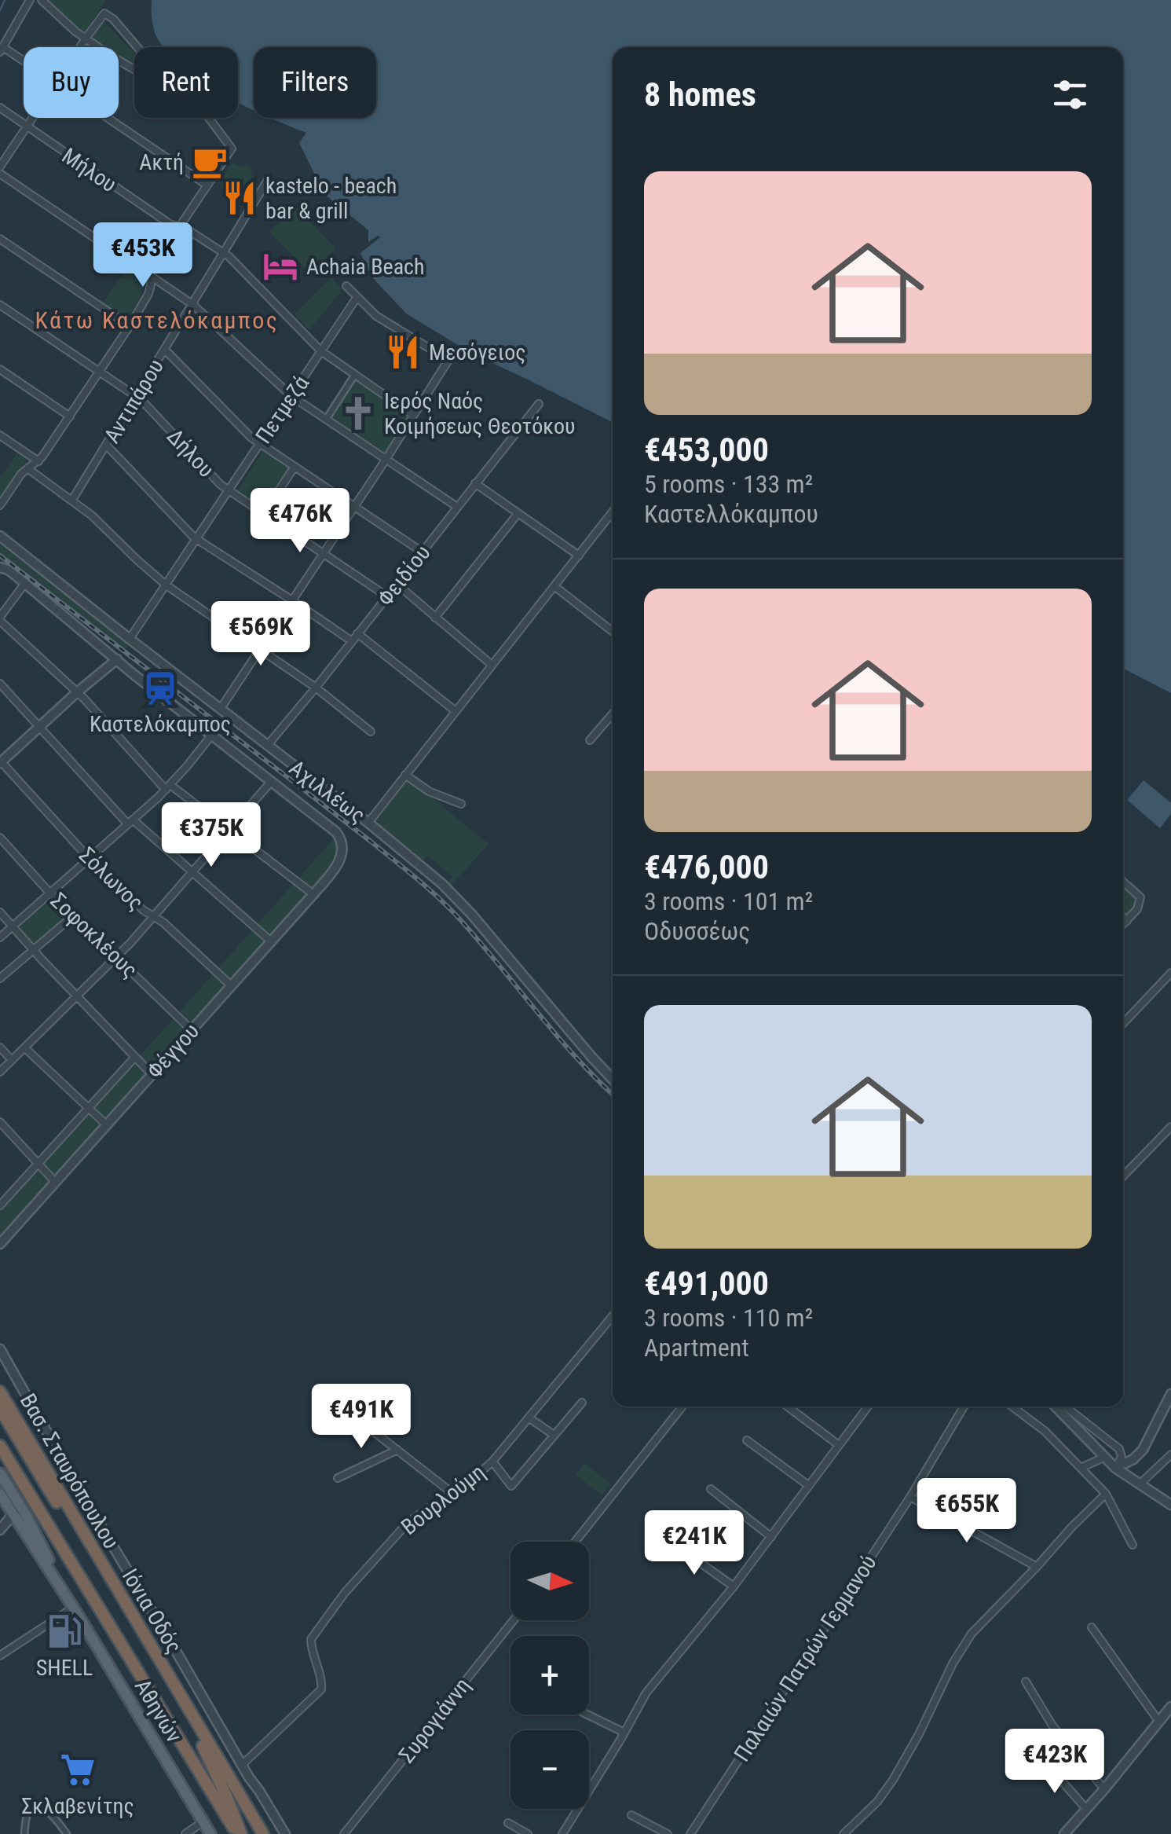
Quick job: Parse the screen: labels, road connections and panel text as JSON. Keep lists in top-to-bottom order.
{
  "streets": {
    "highway": ["Ιόνια Οδός"],
    "main road": ["Αθηνών"],
    "street": [
      "Μήλου",
      "Αντιπάρου",
      "Πετμεζά",
      "Δήλου",
      "Φειδίου",
      "Αχιλλέως",
      "Σόλωνος",
      "Σοφοκλέους",
      "Φέγγου",
      "Βασ. Σταυρόπουλου",
      "Βουρλούμη",
      "Παλαιών Πατρών Γερμανού",
      "Συρογιάννη"
    ]
  },
  "crossings": [
    ["Μήλου", "Αντιπάρου"],
    ["Μήλου", "Πετμεζά"],
    ["Αντιπάρου", "Δήλου"],
    ["Πετμεζά", "Δήλου"],
    ["Πετμεζά", "Αχιλλέως"],
    ["Δήλου", "Φειδίου"],
    ["Φειδίου", "Αχιλλέως"],
    ["Σόλωνος", "Φέγγου"],
    ["Σοφοκλέους", "Φέγγου"],
    ["Βασ. Σταυρόπουλου", "Βουρλούμη"]
  ],
  "districts": ["Κάτω Καστελόκαμπος"],
  "places": {
    "cafe": ["Ακτή"],
    "restaurant": ["kastelo - beach bar & grill", "Μεσόγειος"],
    "hotel": ["Achaia Beach"],
    "church": ["Ιερός Ναός Κοιμήσεως Θεοτόκου"],
    "station": ["Καστελόκαμπος"],
    "fuel station": ["SHELL"],
    "supermarket": ["Σκλαβενίτης"]
  },
  "north": "right",
  "page": {
    "chip": ["Buy", "Rent", "Filters"],
    "heading": "8 homes",
    "list": [
      {
        "name": "€453,000",
        "note": "5 rooms · 133 m² · Καστελλόκαμπου"
      },
      {
        "name": "€476,000",
        "note": "3 rooms · 101 m² · Οδυσσέως"
      },
      {
        "name": "€491,000",
        "note": "3 rooms · 110 m² · Apartment"
      }
    ],
    "price": [
      "€453K",
      "€476K",
      "€569K",
      "€375K",
      "€491K",
      "€655K",
      "€241K",
      "€423K"
    ],
    "map_buttons": ["+", "−"]
  }
}
